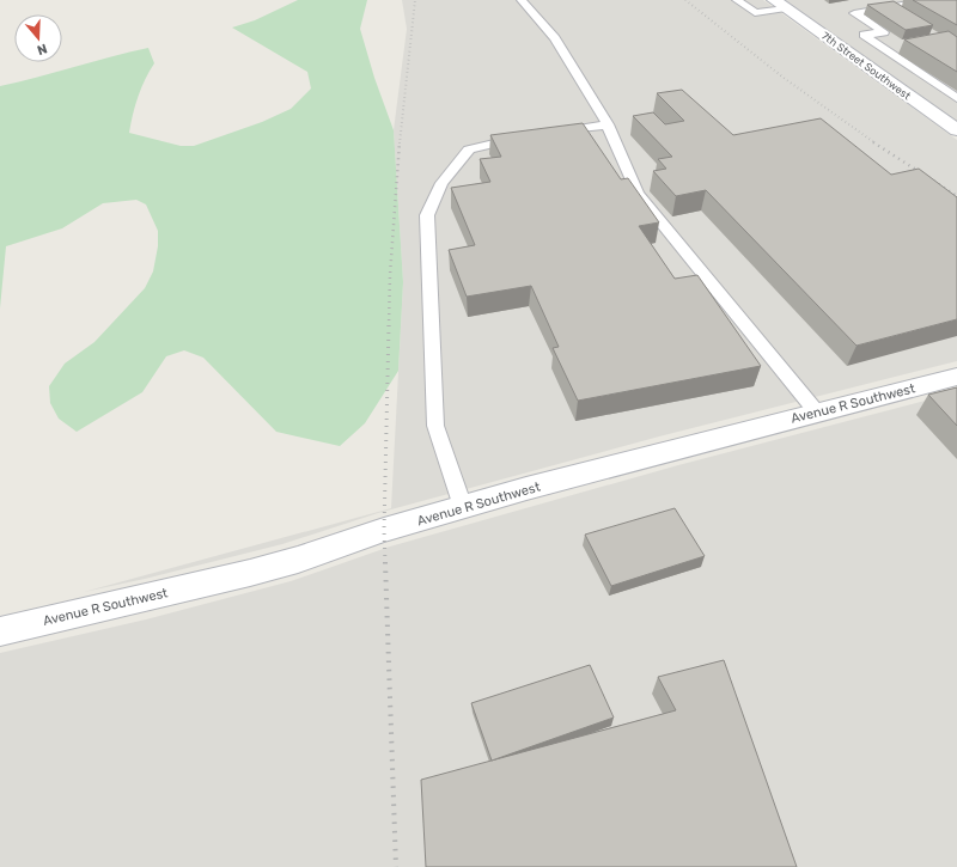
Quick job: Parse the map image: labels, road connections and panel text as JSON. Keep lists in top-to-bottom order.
{
  "streets": {
    "street": ["7th Street Southwest", "Avenue R Southwest"]
  },
  "north": "bottom"
}
